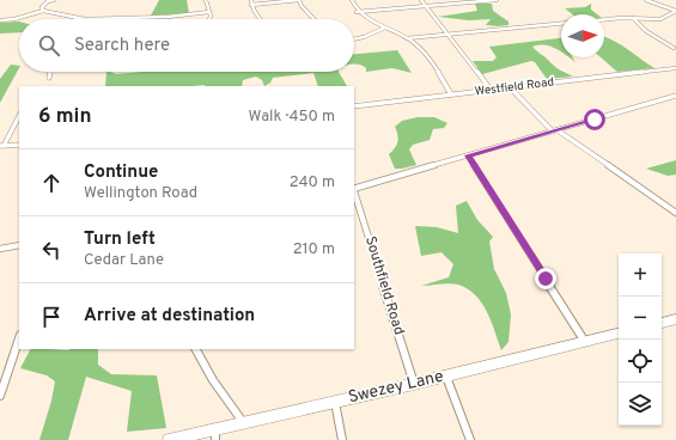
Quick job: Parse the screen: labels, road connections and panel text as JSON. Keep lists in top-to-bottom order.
{
  "streets": {
    "street": ["Westfield Road", "Southfield Road", "Swezey Lane"]
  },
  "crossings": [
    ["Southfield Road", "Swezey Lane"]
  ],
  "north": "right",
  "page": {
    "search": "Search here",
    "heading": ["6 min", "Walk · 450 m"],
    "list": [
      ["Continue", "Wellington Road", "240 m"],
      ["Turn left", "Cedar Lane", "210 m"],
      "Arrive at destination"
    ],
    "map_buttons": ["+", "−"]
  }
}
